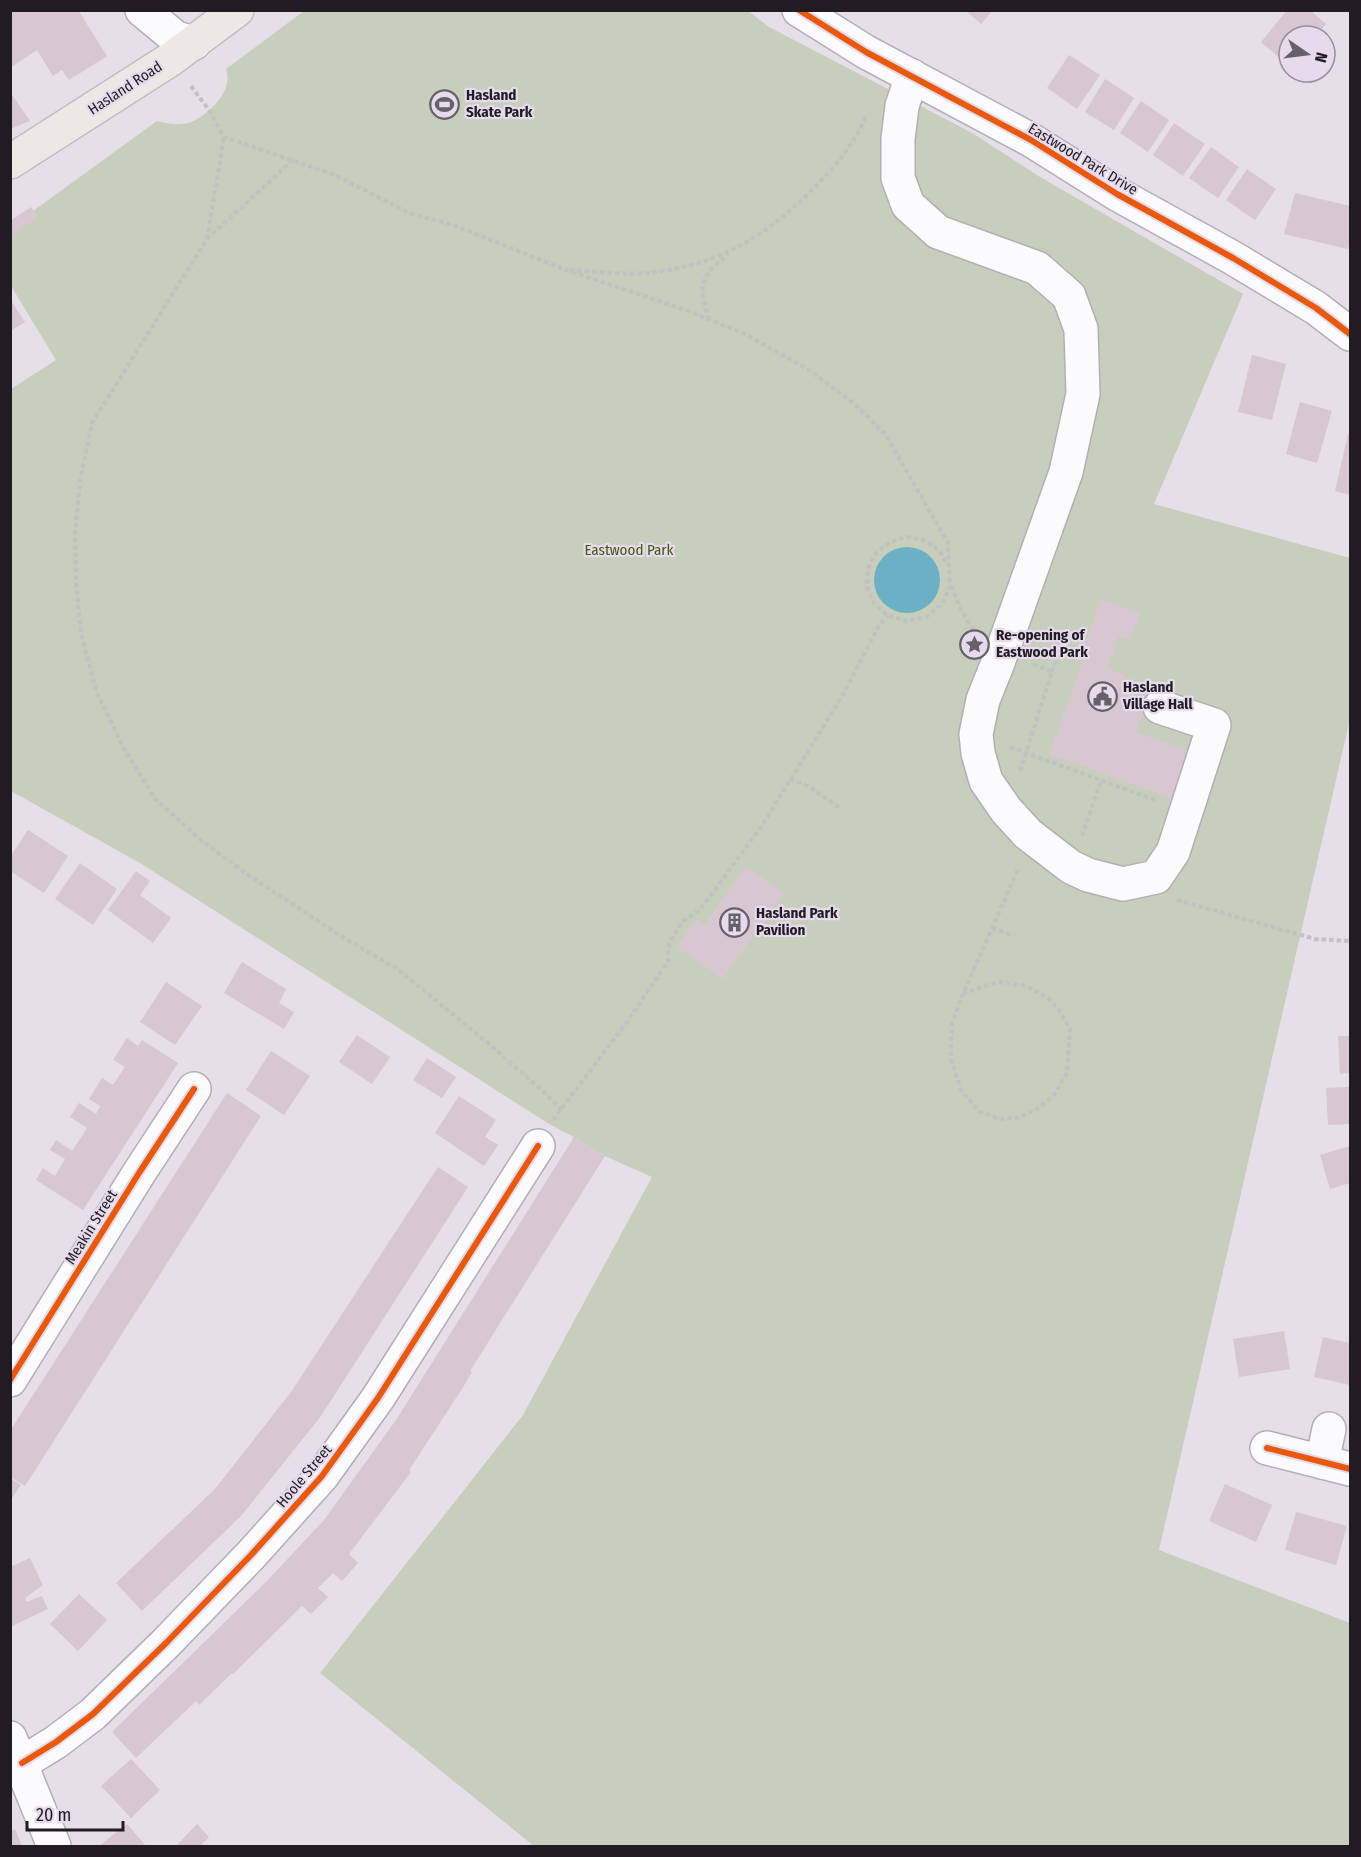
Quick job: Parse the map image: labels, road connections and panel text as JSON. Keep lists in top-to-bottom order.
{
  "streets": {
    "main road": ["Hasland Road"],
    "street": ["Eastwood Park Drive", "Meakin Street", "Hoole Street"]
  },
  "parks": ["Eastwood Park"],
  "places": {
    "sports": ["Hasland Skate Park"],
    "place": ["Re-opening of Eastwood Park"],
    "public building": ["Hasland Village Hall"],
    "building": ["Hasland Park Pavilion"]
  },
  "scale_bar": "20 m",
  "north": "right"
}
